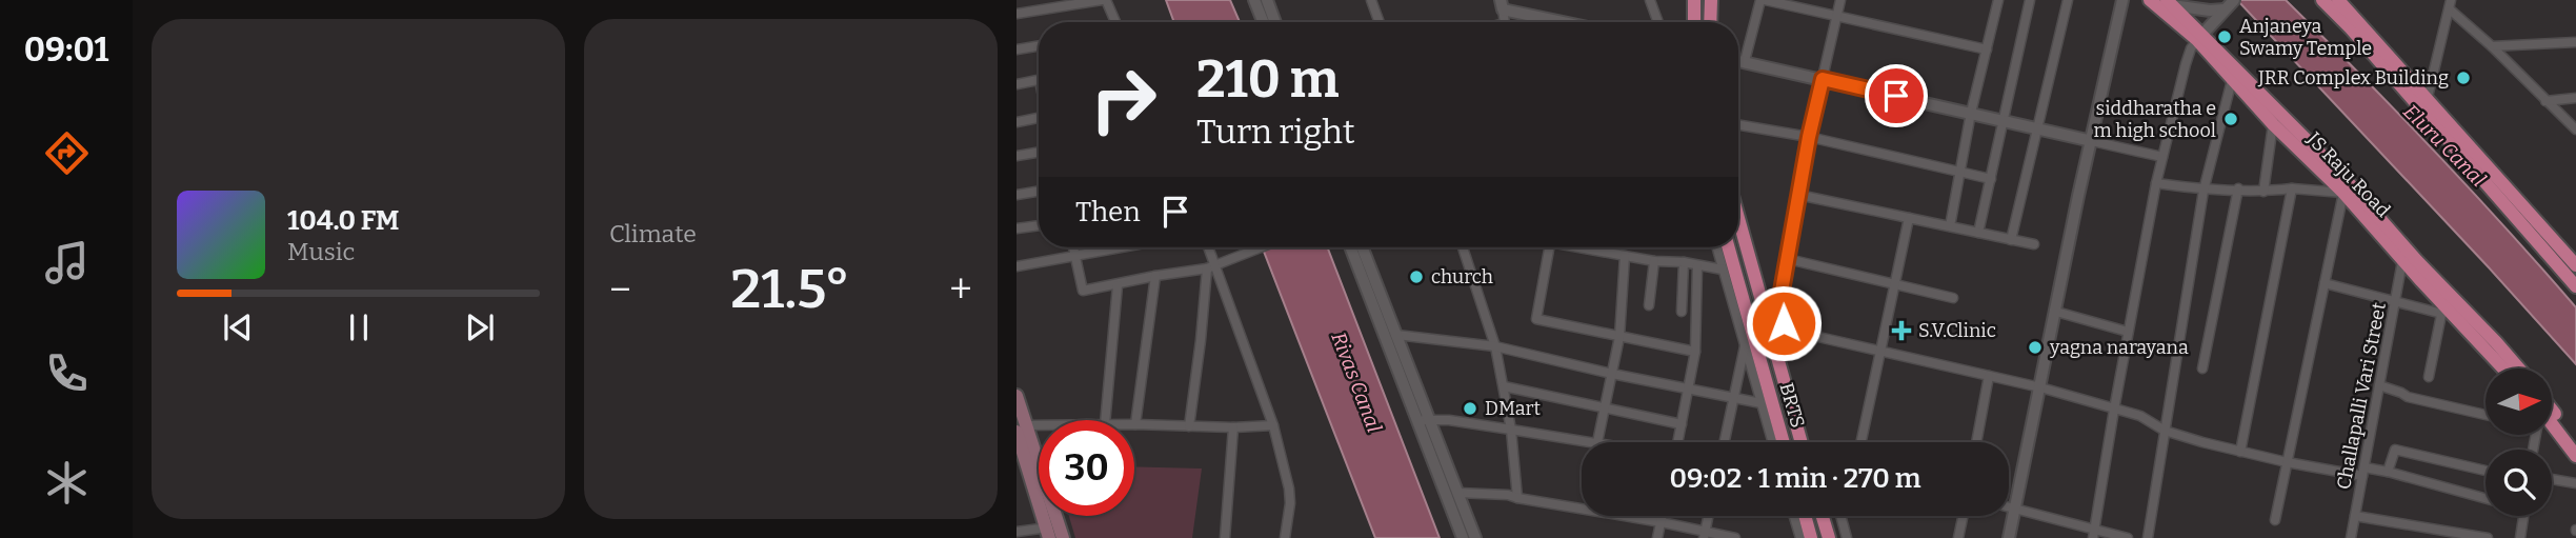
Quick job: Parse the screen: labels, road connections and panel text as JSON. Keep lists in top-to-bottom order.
{
  "streets": {
    "main road": ["JS Raju Road", "BRTS"],
    "street": ["Challapalli Vari Street"]
  },
  "crossings": [
    ["JS Raju Road", "Challapalli Vari Street"]
  ],
  "water": ["Eluru Canal", "Rivas Canal"],
  "places": {
    "other": [
      "Anjaneya Swamy Temple",
      "JRR Complex Building",
      "siddharatha e m high school",
      "church",
      "yagna narayana",
      "DMart"
    ],
    "health": ["S.V.Clinic"]
  },
  "north": "right",
  "page": {
    "tabs": "09:01",
    "tile": "Climate",
    "turn": ["210 m", "Turn right"],
    "then": "Then",
    "song": ["104.0 FM", "Music"],
    "heat": ["−", "21.5°", "+"],
    "limit": "30",
    "trip": "09:02 · 1 min · 270 m"
  }
}
